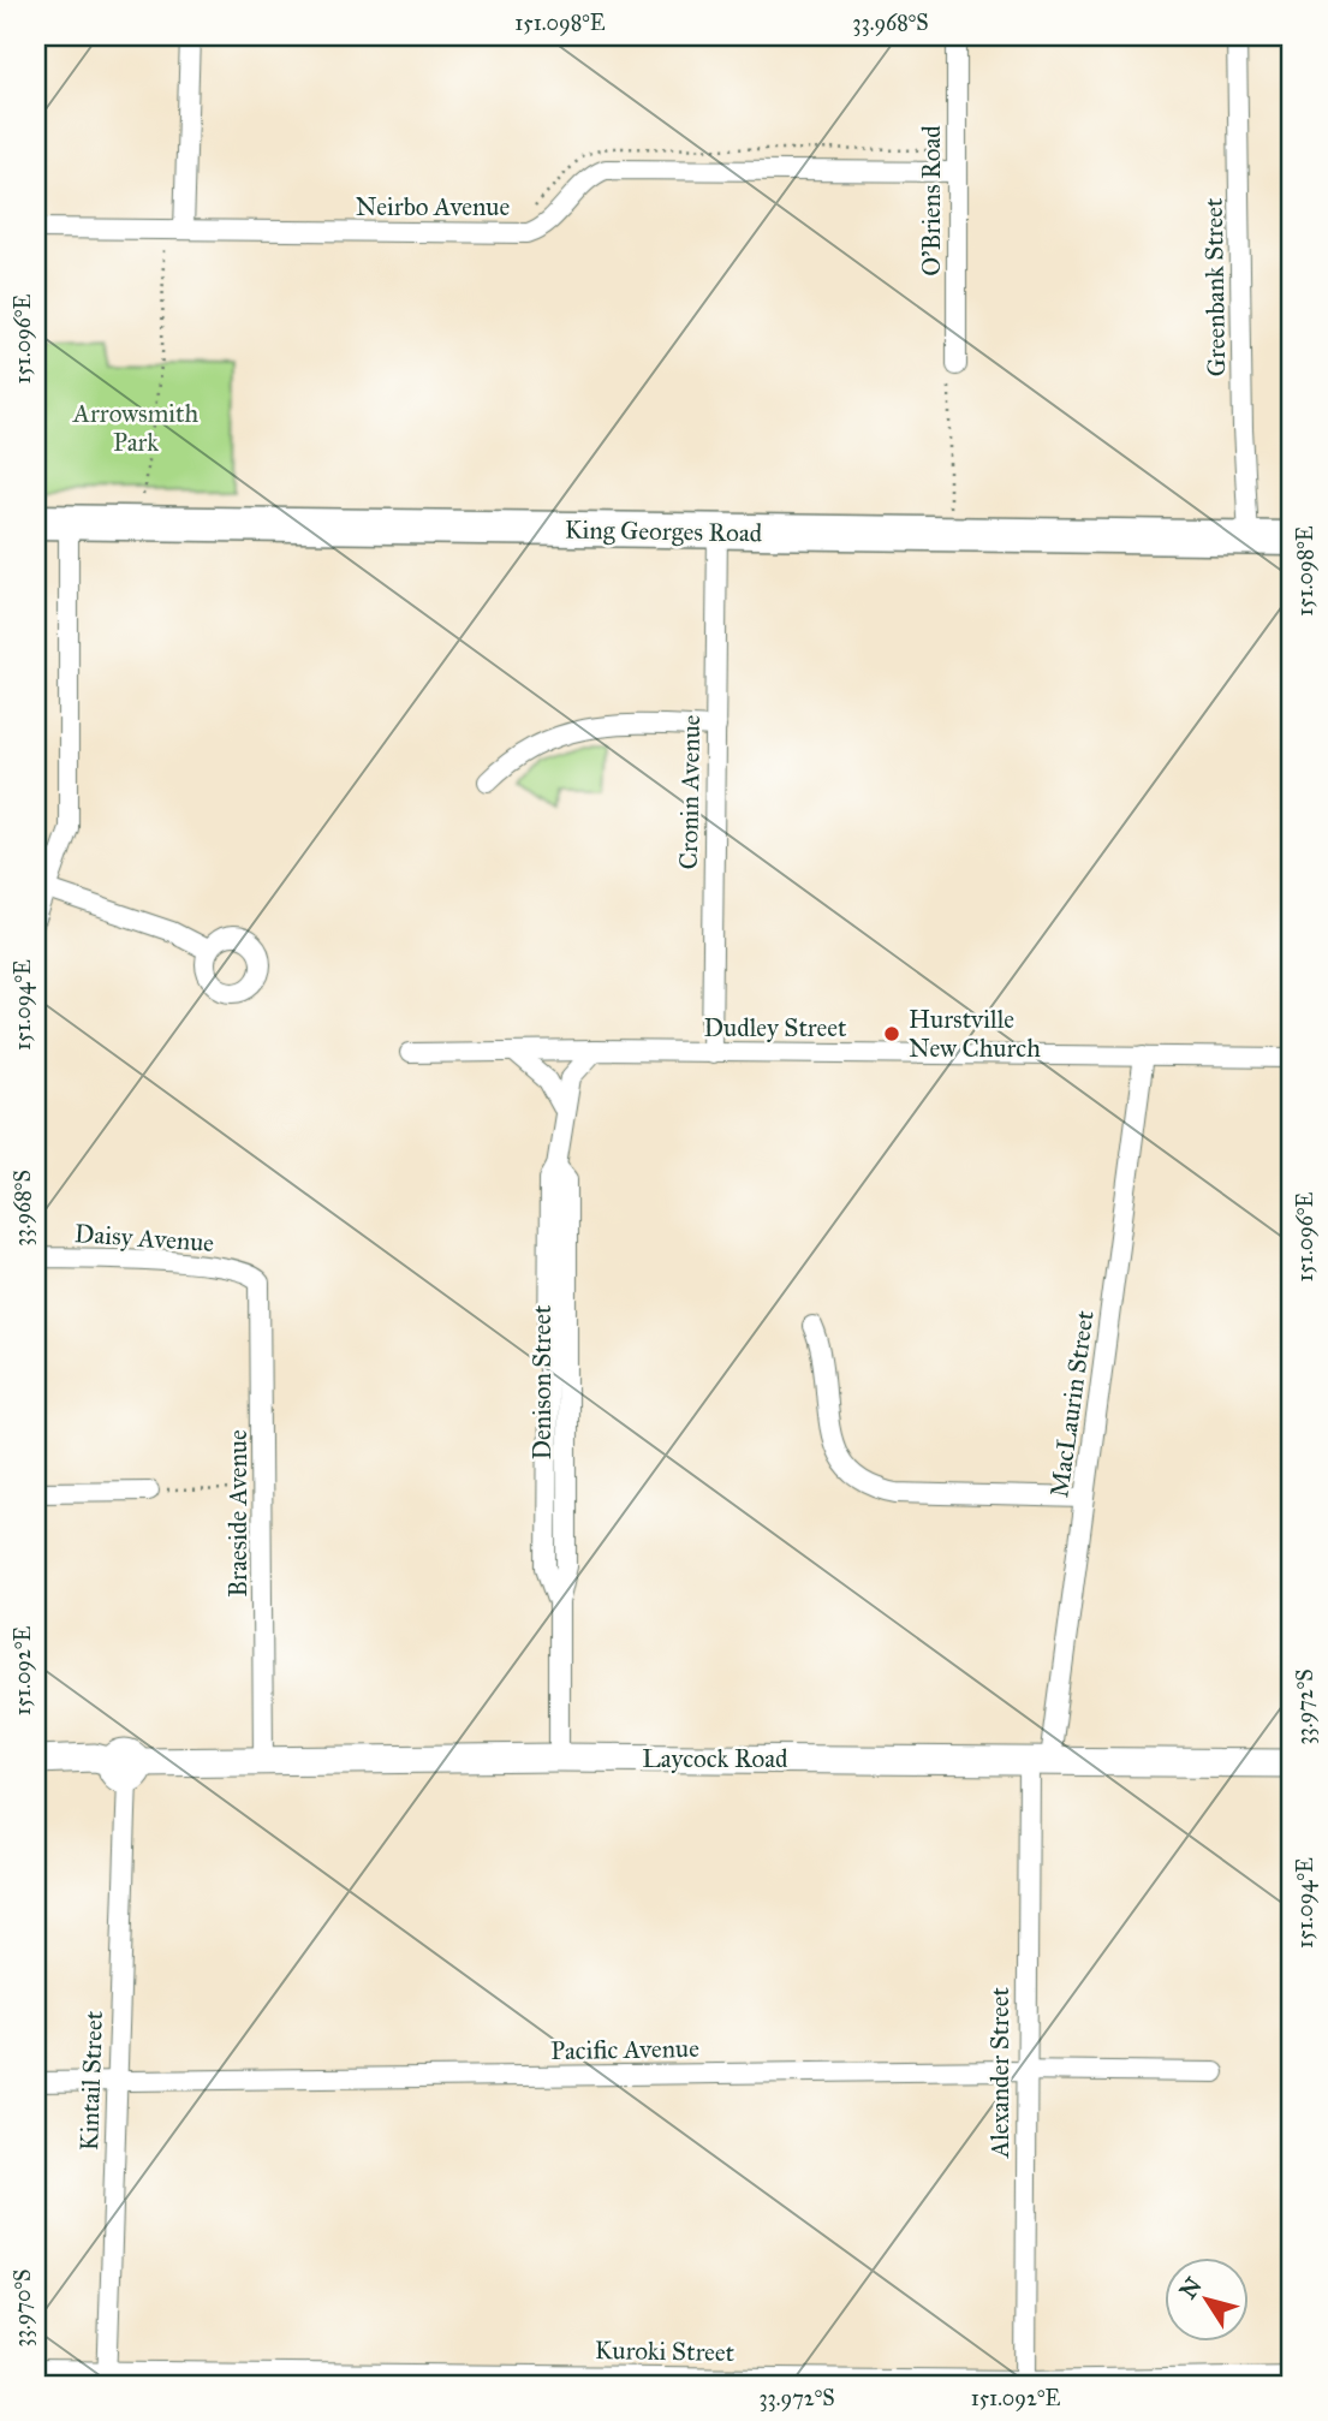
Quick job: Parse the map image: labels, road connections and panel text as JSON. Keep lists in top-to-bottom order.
{
  "streets": {
    "highway": ["King Georges Road"],
    "street": [
      "O'Briens Road",
      "Neirbo Avenue",
      "Greenbank Street",
      "Cronin Avenue",
      "Dudley Street",
      "Daisy Avenue",
      "Denison Street",
      "MacLaurin Street",
      "Braeside Avenue",
      "Laycock Road",
      "Pacific Avenue",
      "Alexander Street",
      "Kintail Street",
      "Kuroki Street"
    ]
  },
  "crossings": [
    ["O'Briens Road", "Neirbo Avenue"],
    ["Greenbank Street", "King Georges Road"],
    ["King Georges Road", "Cronin Avenue"],
    ["Cronin Avenue", "Dudley Street"],
    ["Dudley Street", "Denison Street"],
    ["Dudley Street", "MacLaurin Street"],
    ["Daisy Avenue", "Braeside Avenue"],
    ["Denison Street", "Laycock Road"],
    ["MacLaurin Street", "Laycock Road"],
    ["MacLaurin Street", "Alexander Street"],
    ["Braeside Avenue", "Laycock Road"],
    ["Laycock Road", "Alexander Street"],
    ["Laycock Road", "Kintail Street"],
    ["Pacific Avenue", "Alexander Street"],
    ["Pacific Avenue", "Kintail Street"],
    ["Alexander Street", "Kuroki Street"],
    ["Kintail Street", "Kuroki Street"]
  ],
  "parks": ["Arrowsmith Park"],
  "places": ["Hurstville New Church"],
  "north": "top left",
  "coordinates": [
    "151.098°E",
    "33.968°S",
    "151.096°E",
    "151.094°E",
    "151.092°E",
    "33.972°S",
    "33.970°S"
  ]
}
